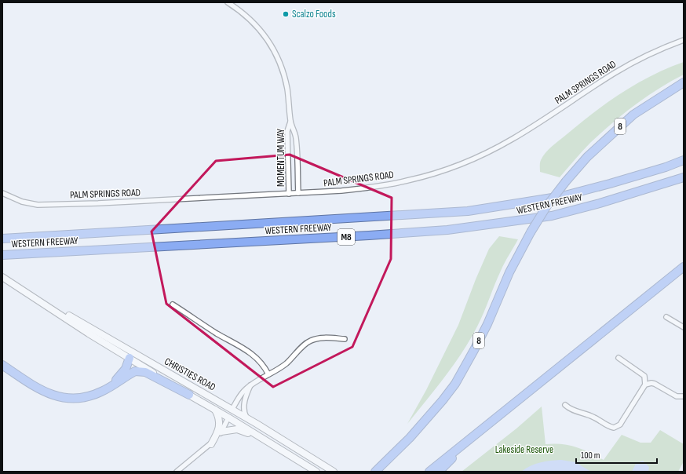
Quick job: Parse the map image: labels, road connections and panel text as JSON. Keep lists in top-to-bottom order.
{
  "streets": {
    "highway": ["8", "WESTERN FREEWAY", "M8"],
    "main road": ["CHRISTIES ROAD"],
    "street": ["PALM SPRINGS ROAD", "MOMENTUM WAY"]
  },
  "crossings": [
    ["PALM SPRINGS ROAD", "MOMENTUM WAY"]
  ],
  "parks": ["Lakeside Reserve"],
  "places": ["Scalzo Foods"],
  "scale_bar": "100 m"
}
